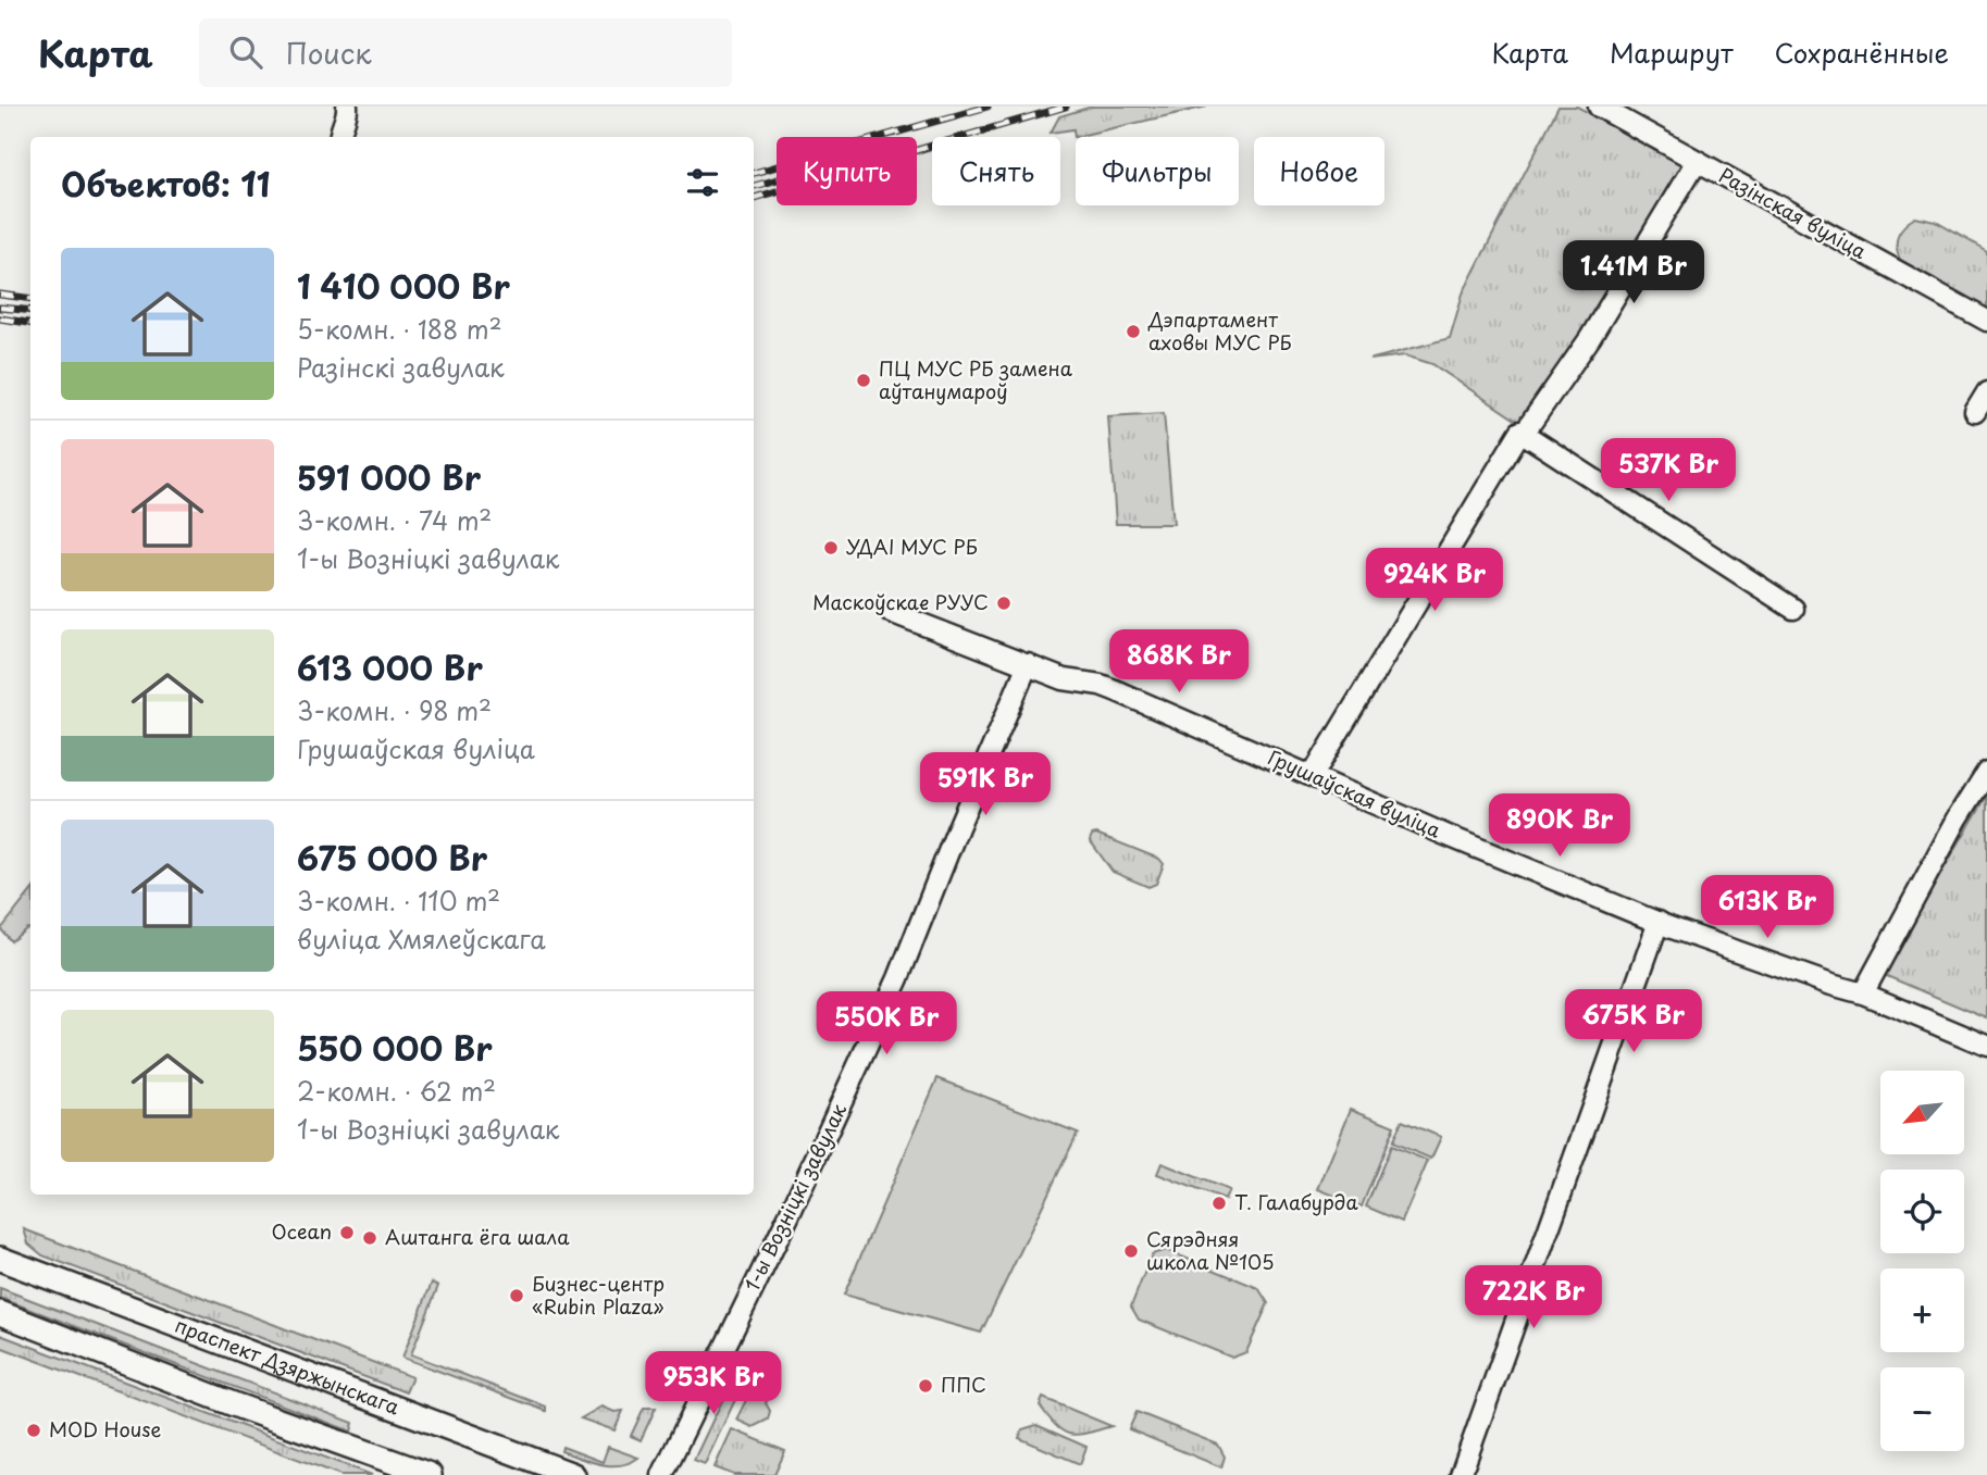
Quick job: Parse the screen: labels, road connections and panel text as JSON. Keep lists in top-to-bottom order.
{
  "streets": {
    "main road": ["праспект Дзяржынскага"],
    "street": ["Разінская вуліца", "Грушаўская вуліца", "1-ы Возніцкі завулак"]
  },
  "crossings": [
    ["Грушаўская вуліца", "1-ы Возніцкі завулак"]
  ],
  "places": [
    "Дэпартамент аховы МУС РБ",
    "ПЦ МУС РБ замена аўтанумароў",
    "УДАІ МУС РБ",
    "Маскоўскае РУУС",
    "Т. Галабурда",
    "Ocean",
    "Аштанга ёга шала",
    "Сярэдняя школа №105",
    "Бизнес-центр «Rubin Plaza»",
    "ППС",
    "MOD House"
  ],
  "north": "bottom left",
  "page": {
    "header": "Карта",
    "search": "Поиск",
    "nav": ["Карта", "Маршрут", "Сохранённые"],
    "chip": [
      "Купить",
      "Снять",
      "Фильтры",
      "Новое"
    ],
    "heading": "Объектов: 11",
    "list": [
      {
        "name": "1 410 000 Br",
        "note": "5-комн. · 188 m² · Разінскі завулак"
      },
      {
        "name": "591 000 Br",
        "note": "3-комн. · 74 m² · 1-ы Возніцкі завулак"
      },
      {
        "name": "613 000 Br",
        "note": "3-комн. · 98 m² · Грушаўская вуліца"
      },
      {
        "name": "675 000 Br",
        "note": "3-комн. · 110 m² · вуліца Хмялеўскага"
      },
      {
        "name": "550 000 Br",
        "note": "2-комн. · 62 m² · 1-ы Возніцкі завулак"
      }
    ],
    "price": [
      "1.41M Br",
      "537K Br",
      "924K Br",
      "868K Br",
      "591K Br",
      "890K Br",
      "613K Br",
      "675K Br",
      "550K Br",
      "722K Br",
      "953K Br"
    ],
    "map_buttons": ["+", "−"]
  }
}
